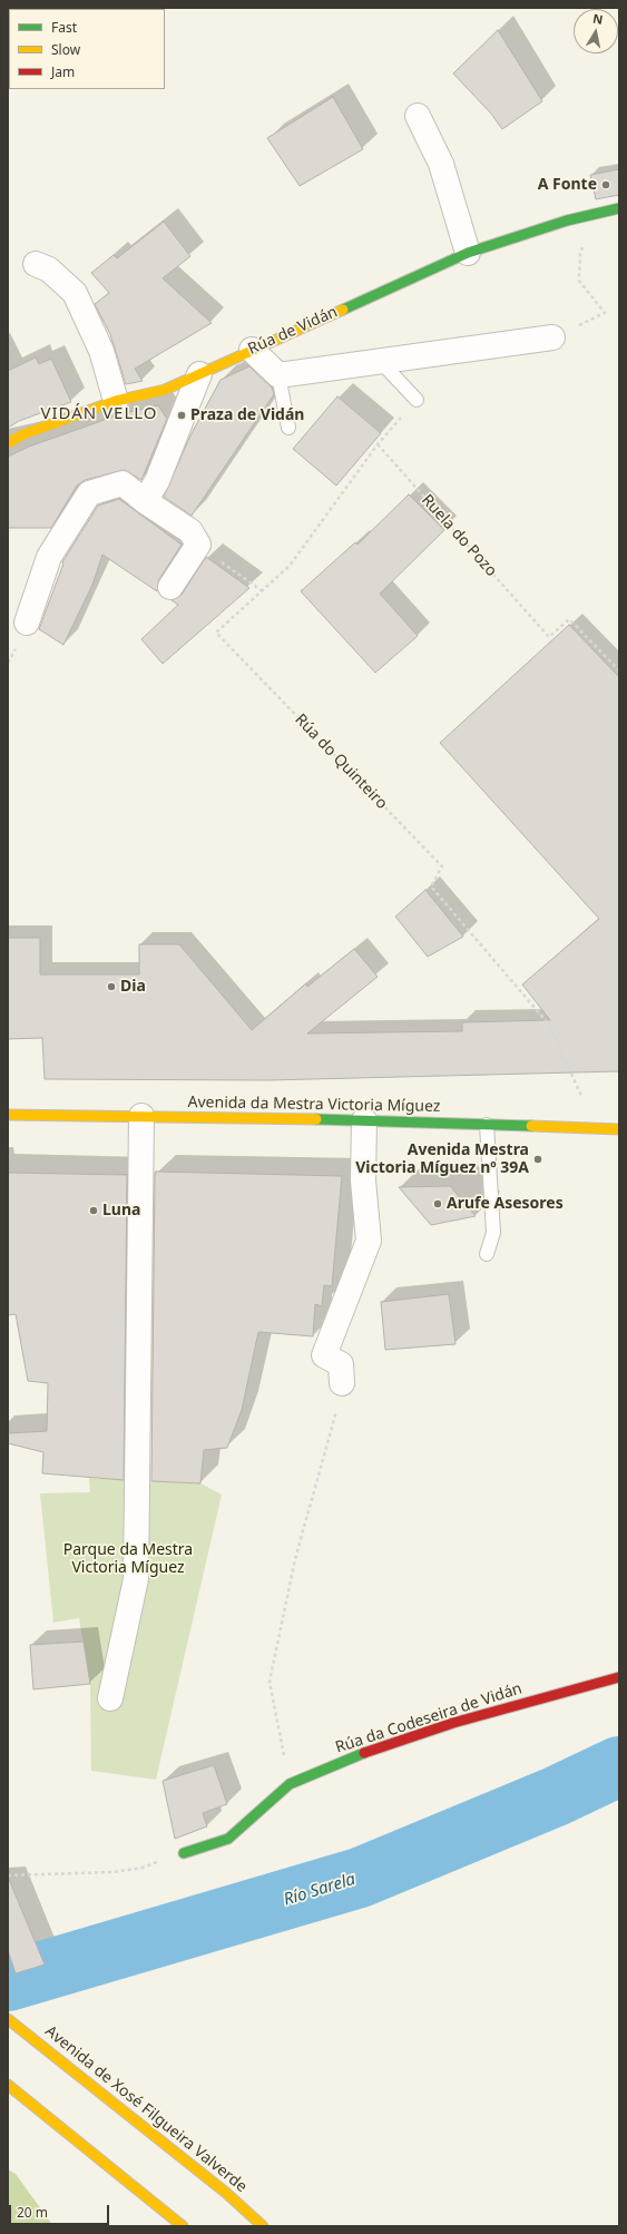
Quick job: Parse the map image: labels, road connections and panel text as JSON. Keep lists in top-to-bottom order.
{
  "streets": {
    "main road": [
      "Rúa de Vidán",
      "Avenida da Mestra Victoria Míguez",
      "Rúa da Codeseira de Vidán",
      "Avenida de Xosé Filgueira Valverde"
    ],
    "path": ["Ruela do Pozo", "Rúa do Quinteiro"]
  },
  "crossings": [
    ["Ruela do Pozo", "Rúa do Quinteiro"]
  ],
  "districts": ["VIDÁN VELLO"],
  "water": ["Río Sarela"],
  "parks": ["Parque da Mestra Victoria Míguez"],
  "places": [
    "A Fonte",
    "Praza de Vidán",
    "Dia",
    "Avenida Mestra Victoria Míguez nº 39A",
    "Arufe Asesores",
    "Luna"
  ],
  "legend": ["Fast", "Slow", "Jam"],
  "scale_bar": "20 m",
  "north": "top"
}
